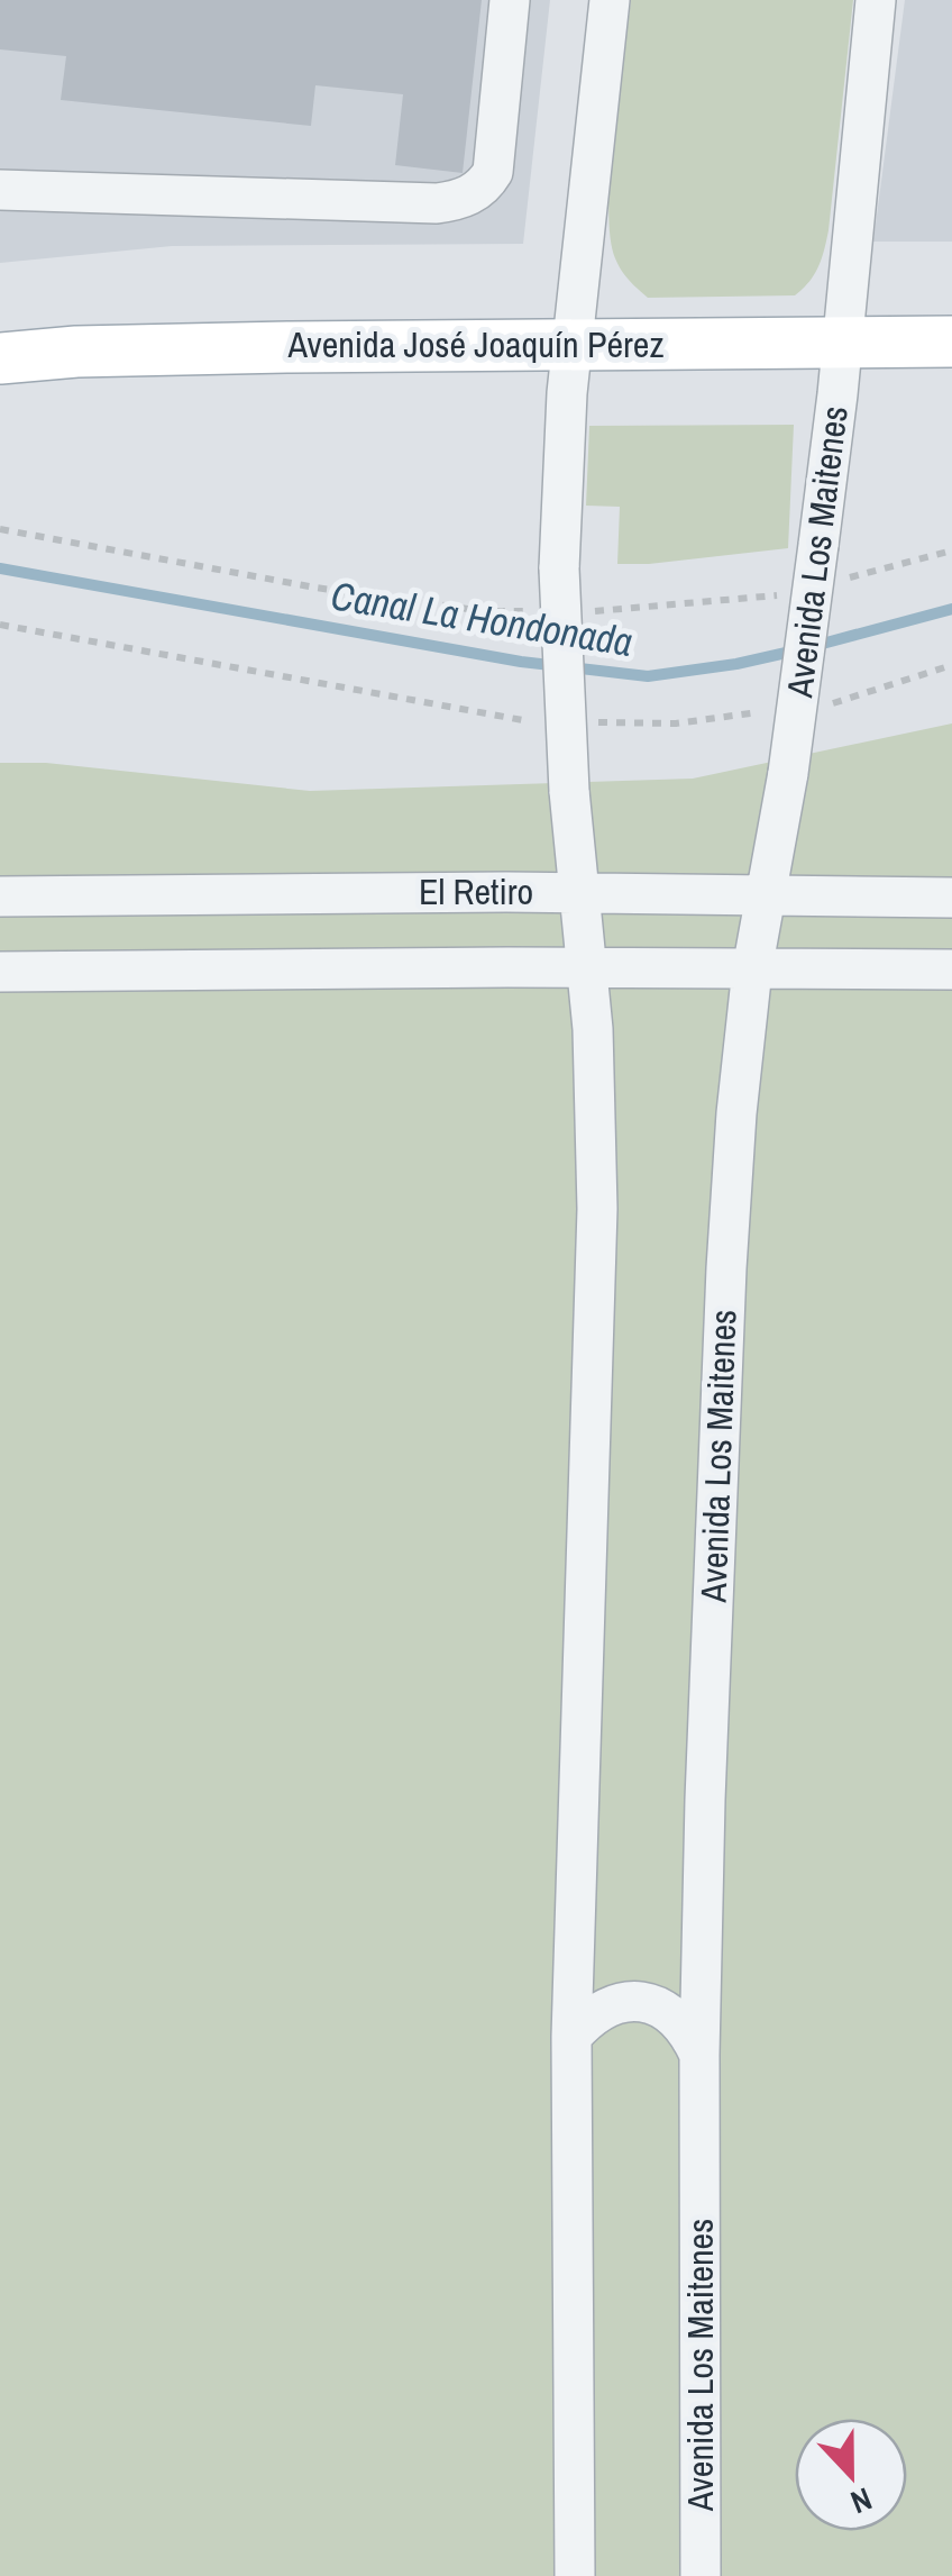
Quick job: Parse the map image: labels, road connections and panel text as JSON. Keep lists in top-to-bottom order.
{
  "streets": {
    "main road": ["Avenida José Joaquín Pérez"],
    "street": ["Avenida Los Maitenes", "El Retiro"]
  },
  "crossings": [
    ["Avenida José Joaquín Pérez", "Avenida Los Maitenes"],
    ["Avenida Los Maitenes", "El Retiro"]
  ],
  "water": ["Canal La Hondonada"],
  "north": "bottom"
}
